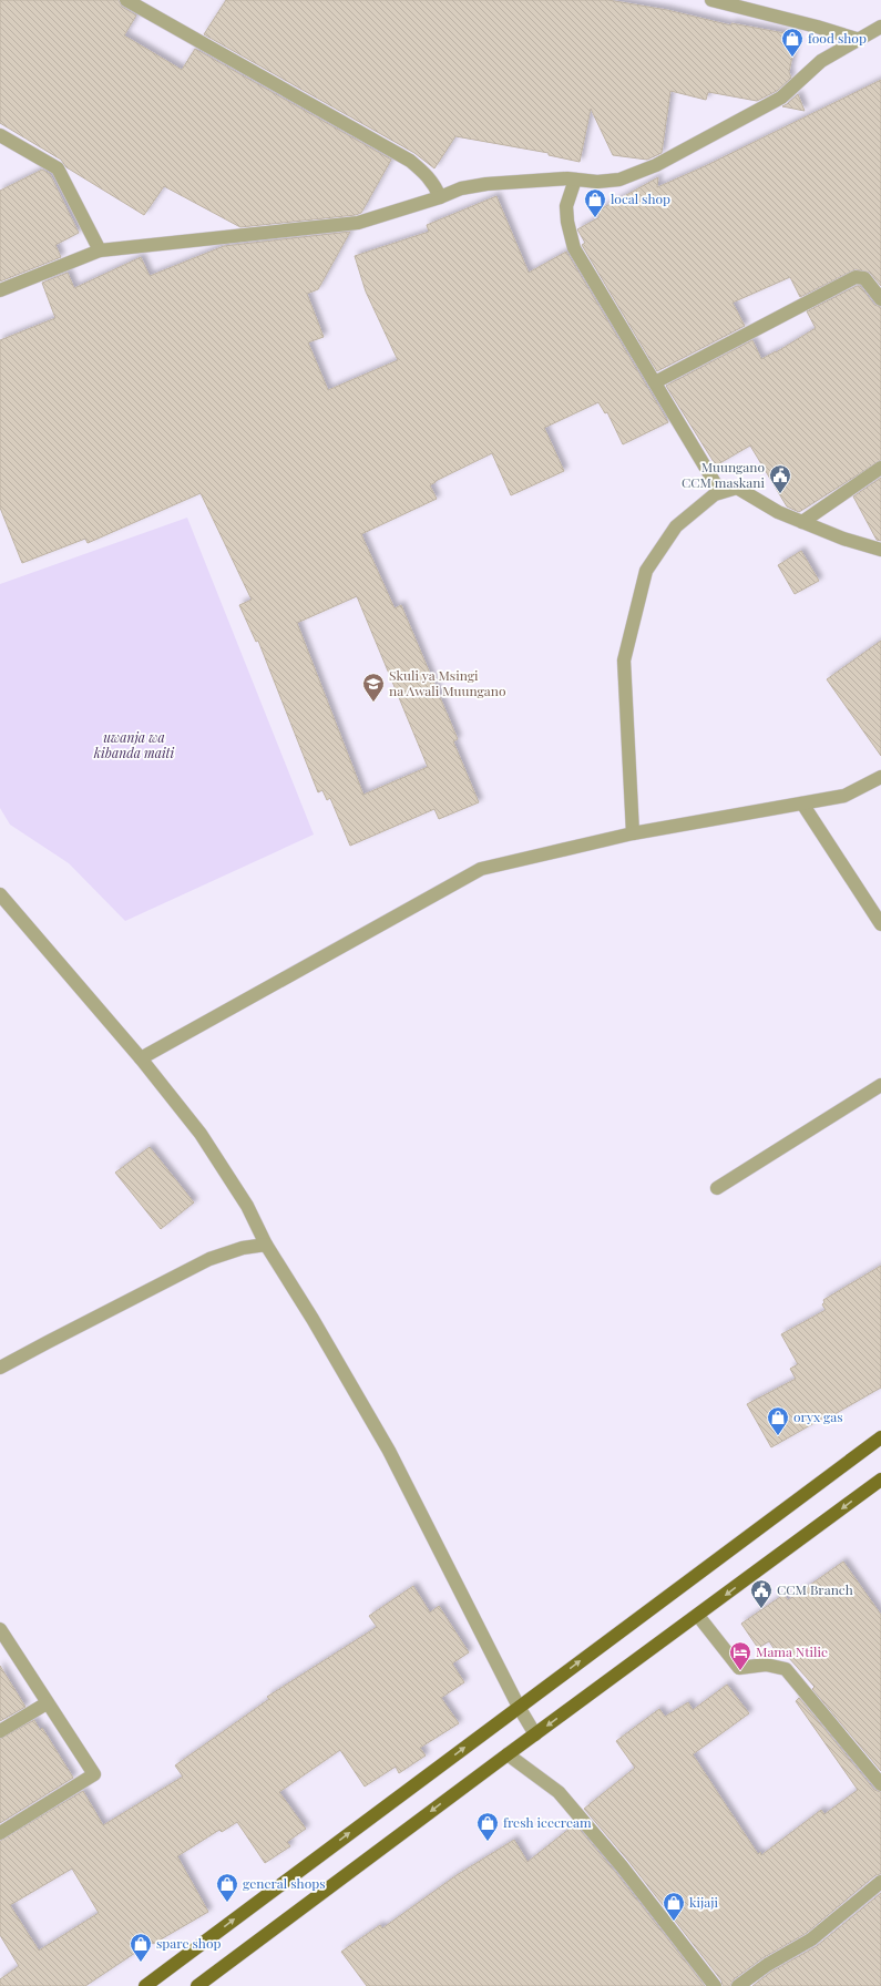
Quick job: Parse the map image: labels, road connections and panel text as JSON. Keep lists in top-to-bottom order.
{
  "parks": ["uwanja wa kibanda maiti"],
  "places": {
    "shop": [
      "food shop",
      "local shop",
      "oryx gas",
      "fresh icecream",
      "general shops",
      "kijaji",
      "spare shop"
    ],
    "public building": ["Muungano CCM maskani", "CCM Branch"],
    "school or university": ["Skuli ya Msingi na Awali Muungano"],
    "hotel": ["Mama Ntilie"]
  }
}
